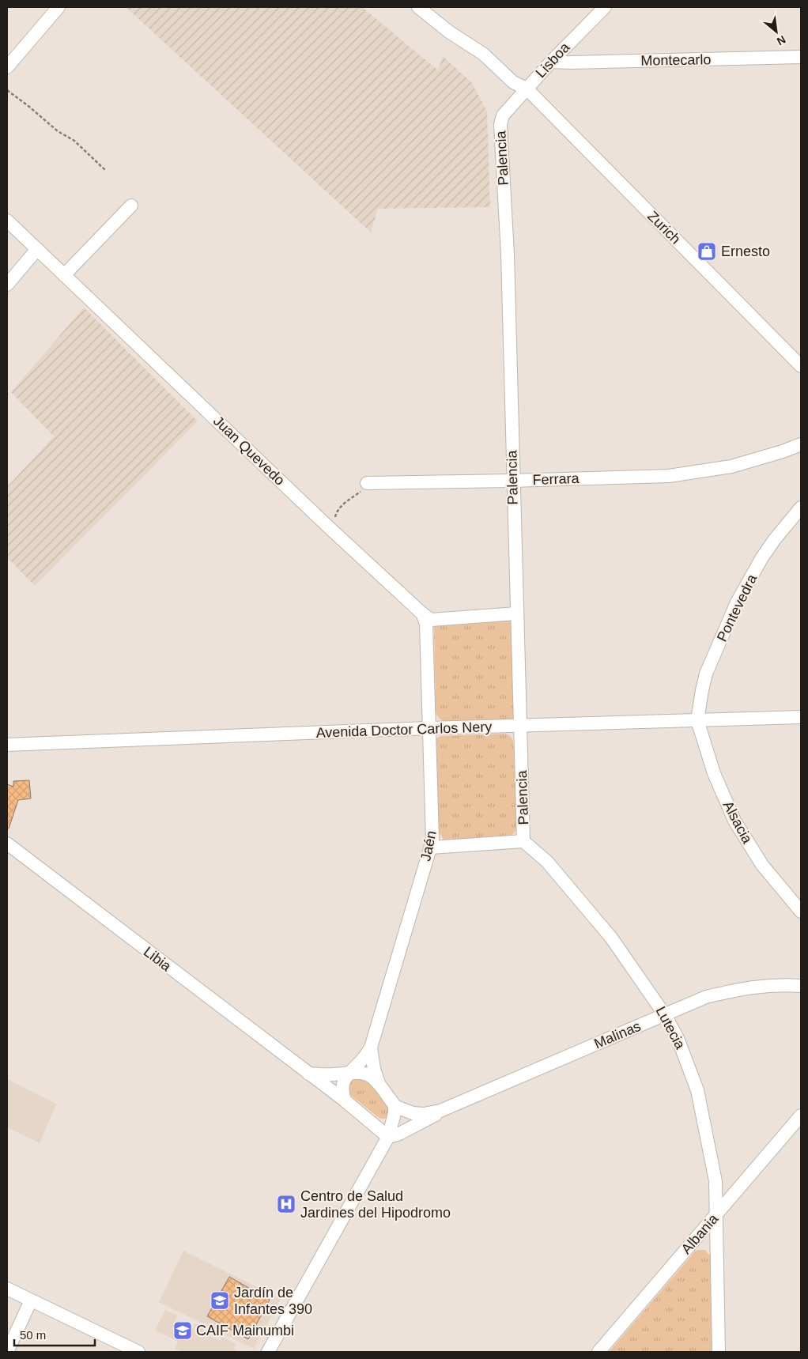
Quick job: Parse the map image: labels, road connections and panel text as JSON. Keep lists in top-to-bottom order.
{
  "streets": {
    "street": [
      "Lisboa",
      "Montecarlo",
      "Palencia",
      "Zurich",
      "Juan Quevedo",
      "Ferrara",
      "Pontevedra",
      "Avenida Doctor Carlos Nery",
      "Alsacia",
      "Jaén",
      "Libia",
      "Lutecia",
      "Malinas",
      "Albania"
    ]
  },
  "crossings": [
    ["Lisboa", "Montecarlo"],
    ["Lisboa", "Palencia"],
    ["Lisboa", "Zurich"],
    ["Palencia", "Juan Quevedo"],
    ["Palencia", "Ferrara"],
    ["Palencia", "Avenida Doctor Carlos Nery"],
    ["Palencia", "Lutecia"],
    ["Juan Quevedo", "Jaén"],
    ["Pontevedra", "Avenida Doctor Carlos Nery"],
    ["Pontevedra", "Alsacia"],
    ["Avenida Doctor Carlos Nery", "Alsacia"],
    ["Avenida Doctor Carlos Nery", "Jaén"],
    ["Libia", "Malinas"],
    ["Lutecia", "Malinas"],
    ["Lutecia", "Albania"]
  ],
  "places": {
    "shop": ["Ernesto"],
    "hospital": ["Centro de Salud Jardines del Hipodromo"],
    "school or university": ["Jardín de Infantes 390", "CAIF Mainumbi"]
  },
  "scale_bar": "50 m",
  "north": "bottom right"
}
